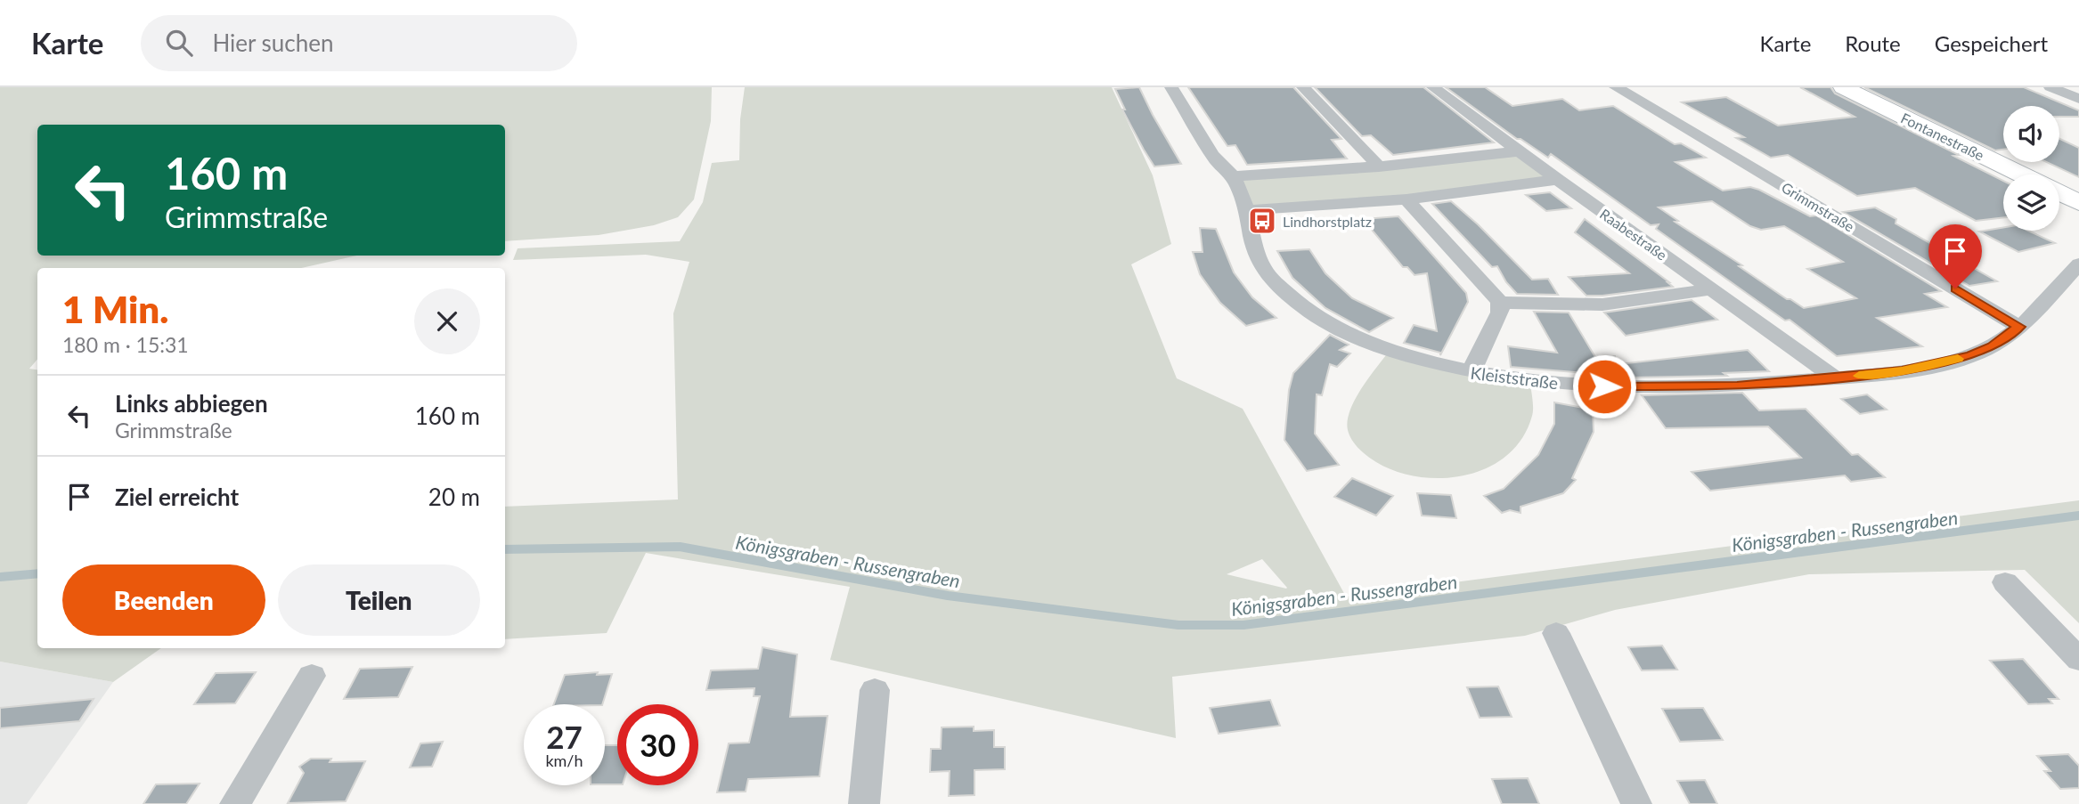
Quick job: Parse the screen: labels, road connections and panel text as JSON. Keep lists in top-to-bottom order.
{
  "streets": {
    "street": [
      "Fontanestraße",
      "Grimmstraße",
      "Raabestraße",
      "Kleiststraße"
    ]
  },
  "crossings": [
    ["Grimmstraße", "Kleiststraße"],
    ["Raabestraße", "Kleiststraße"]
  ],
  "water": ["Königsgraben - Russengraben"],
  "places": {
    "bus stop": ["Lindhorstplatz"]
  },
  "page": {
    "header": "Karte",
    "search": "Hier suchen",
    "nav": ["Karte", "Route", "Gespeichert"],
    "turn": ["160 m", "Grimmstraße"],
    "heading": ["1 Min.", "180 m · 15:31"],
    "list": [
      {
        "name": "Links abbiegen",
        "note": "Grimmstraße",
        "value": "160 m"
      },
      {
        "name": "Ziel erreicht",
        "value": "20 m"
      }
    ],
    "buttons": ["Beenden", "Teilen"],
    "speed": "27 km/h",
    "limit": "30"
  }
}
